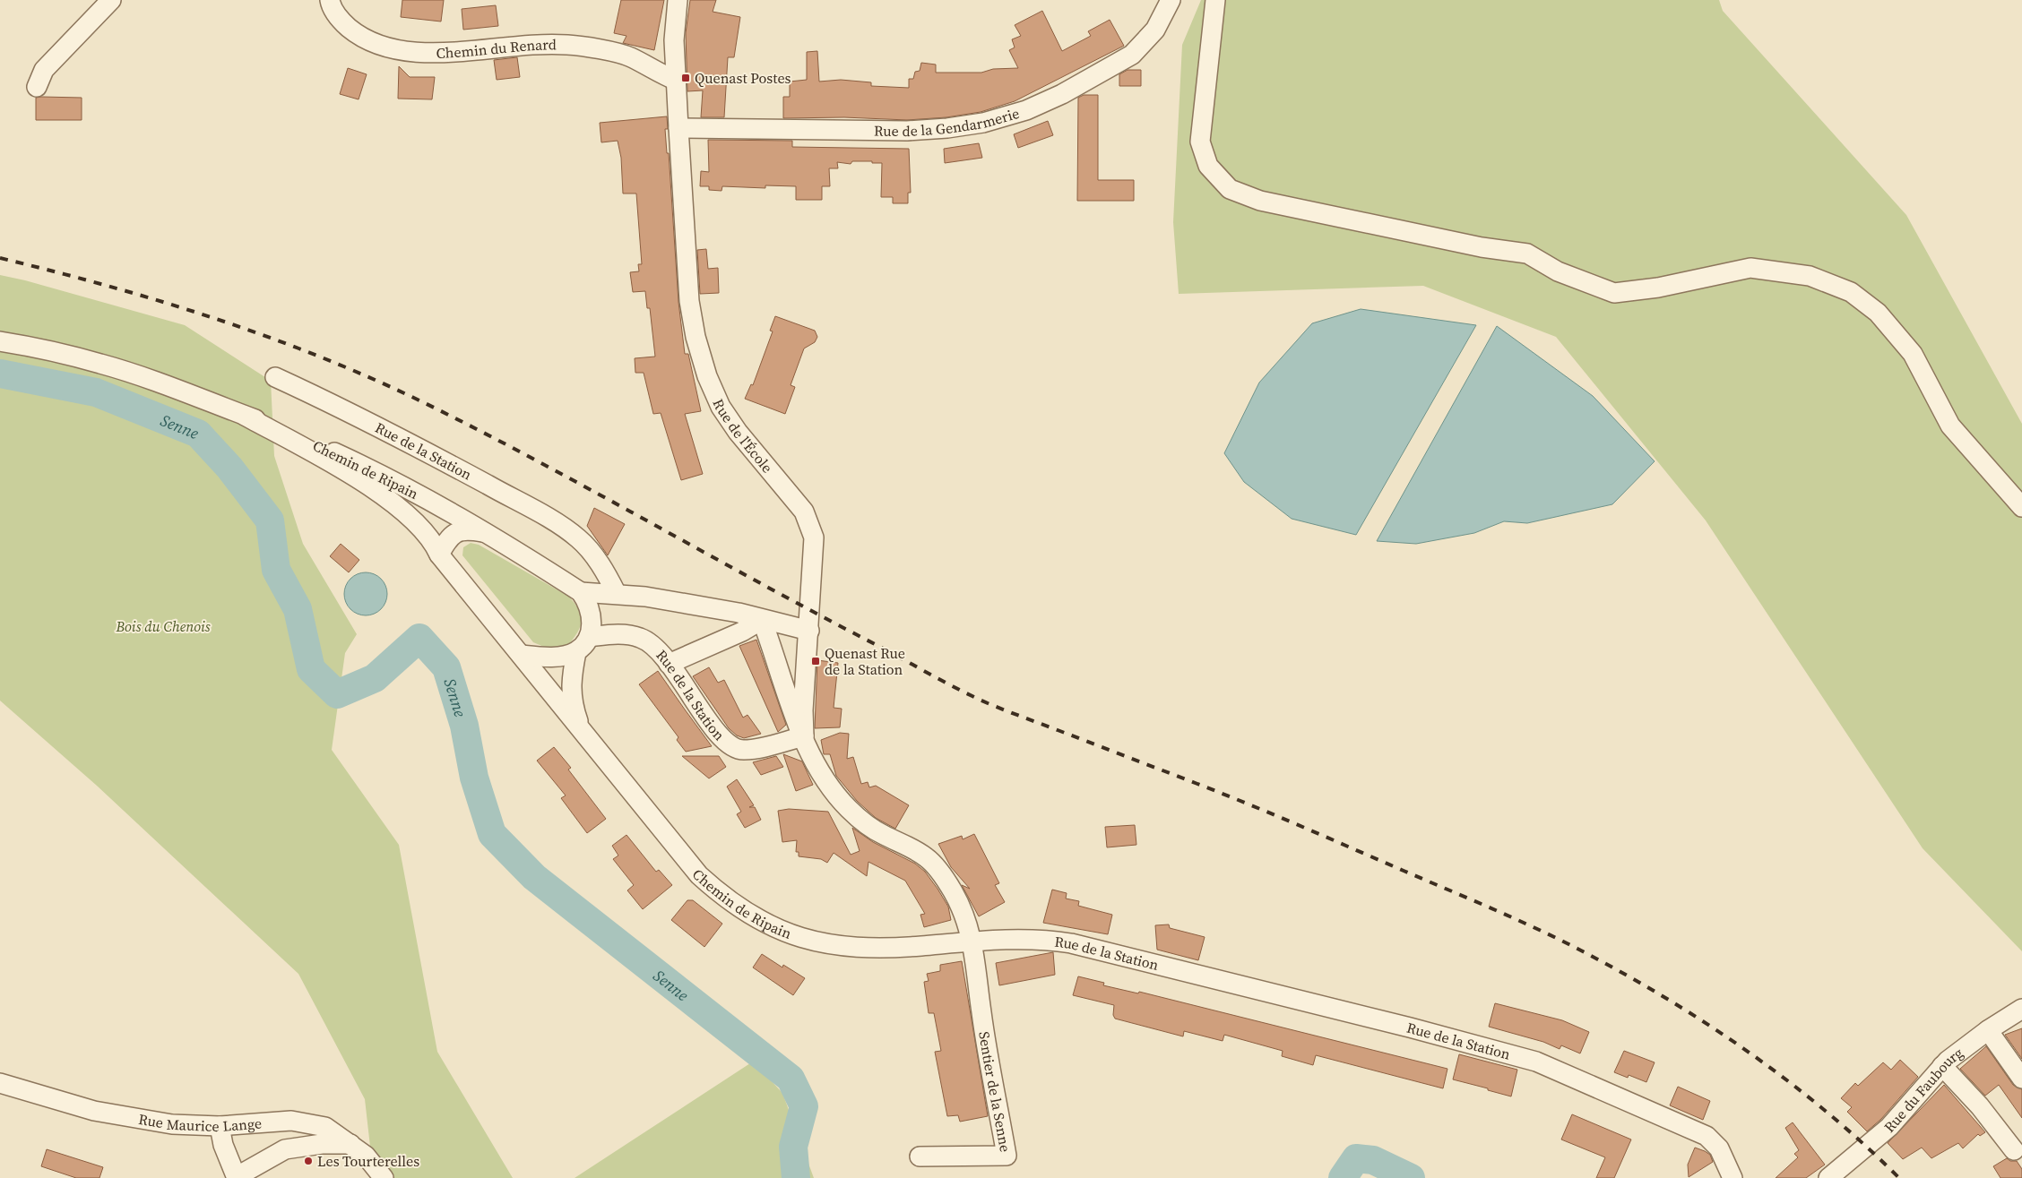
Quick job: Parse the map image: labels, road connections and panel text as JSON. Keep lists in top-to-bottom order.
{
  "streets": {
    "street": [
      "Chemin du Renard",
      "Rue de la Gendarmerie",
      "Rue de l'École",
      "Rue de la Station",
      "Chemin de Ripain",
      "Sentier de la Senne",
      "Rue du Faubourg",
      "Rue Maurice Lange"
    ]
  },
  "crossings": [
    ["Chemin du Renard", "Rue de l'École"],
    ["Rue de la Gendarmerie", "Rue de l'École"],
    ["Rue de l'École", "Rue de la Station"],
    ["Rue de la Station", "Chemin de Ripain"],
    ["Rue de la Station", "Sentier de la Senne"],
    ["Chemin de Ripain", "Sentier de la Senne"]
  ],
  "water": ["Senne"],
  "parks": ["Bois du Chenois"],
  "places": {
    "transit": ["Quenast Postes", "Quenast Rue de la Station"],
    "other": ["Les Tourterelles"]
  }
}
